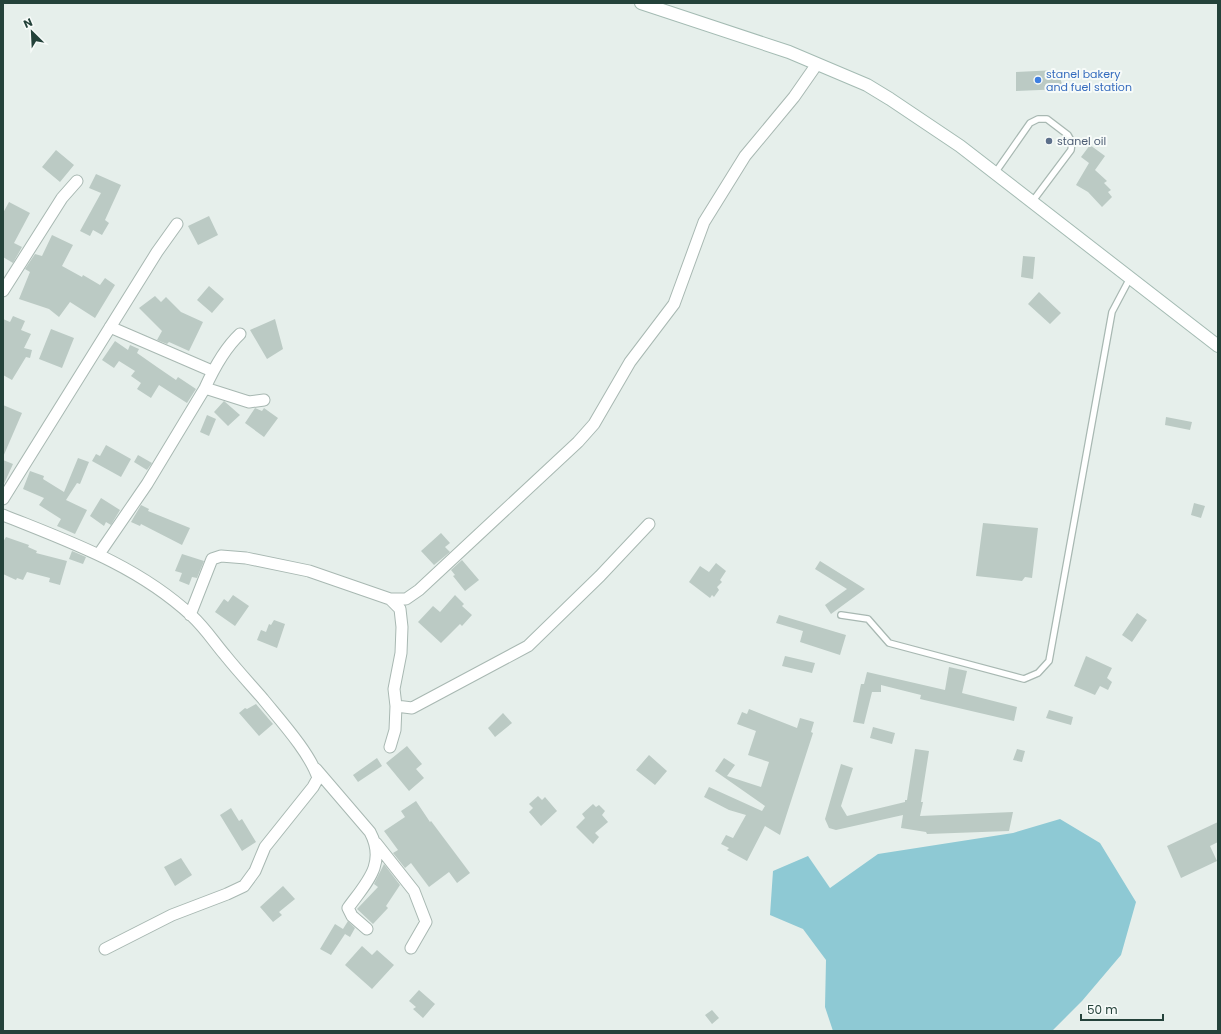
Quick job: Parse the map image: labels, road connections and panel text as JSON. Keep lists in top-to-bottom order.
{
  "places": ["stanel bakery and fuel station", "stanel oil"],
  "scale_bar": "50 m",
  "north": "top left"
}
